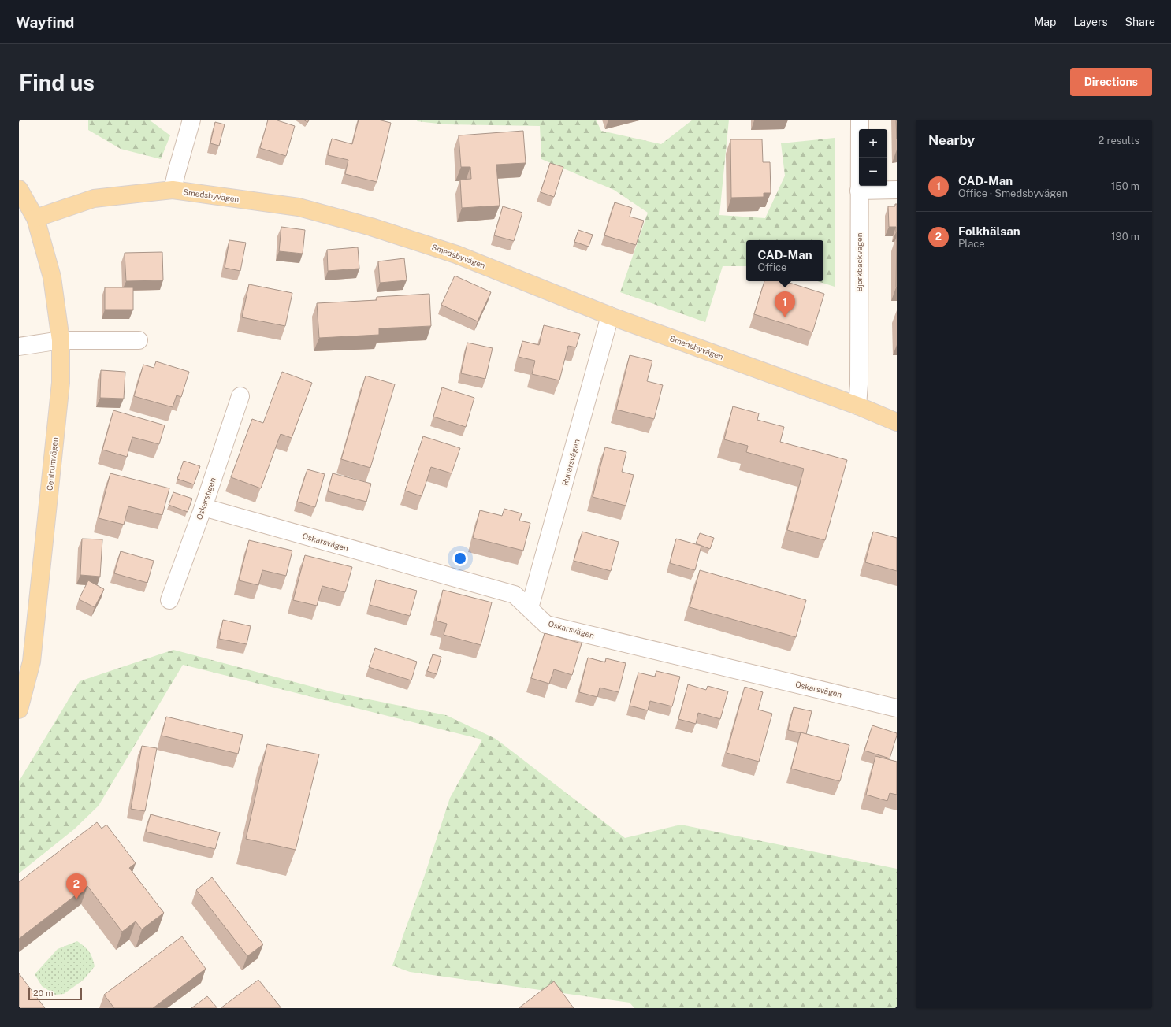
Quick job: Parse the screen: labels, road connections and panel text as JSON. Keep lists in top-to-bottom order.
{
  "streets": {
    "main road": ["Smedsbyvägen", "Centrumvägen"],
    "street": [
      "Björkbackvägen",
      "Runarsvägen",
      "Oskarstigen",
      "Oskarsvägen"
    ]
  },
  "crossings": [
    ["Smedsbyvägen", "Björkbackvägen"],
    ["Smedsbyvägen", "Runarsvägen"],
    ["Smedsbyvägen", "Centrumvägen"],
    ["Runarsvägen", "Oskarsvägen"],
    ["Oskarstigen", "Oskarsvägen"]
  ],
  "scale_bar": "20 m",
  "page": {
    "header": "Wayfind",
    "nav": ["Map", "Layers", "Share"],
    "buttons": "Directions",
    "title": "Find us",
    "heading": ["Nearby", "2 results"],
    "map_buttons": ["+", "−"],
    "list": [
      {
        "mark": "1",
        "name": "CAD-Man",
        "note": "Office · Smedsbyvägen",
        "value": "150 m"
      },
      {
        "mark": "2",
        "name": "Folkhälsan",
        "note": "Place",
        "value": "190 m"
      }
    ],
    "popup": ["CAD-Man", "Office"],
    "pins": ["1", "2"],
    "scale": "20 m"
  }
}
